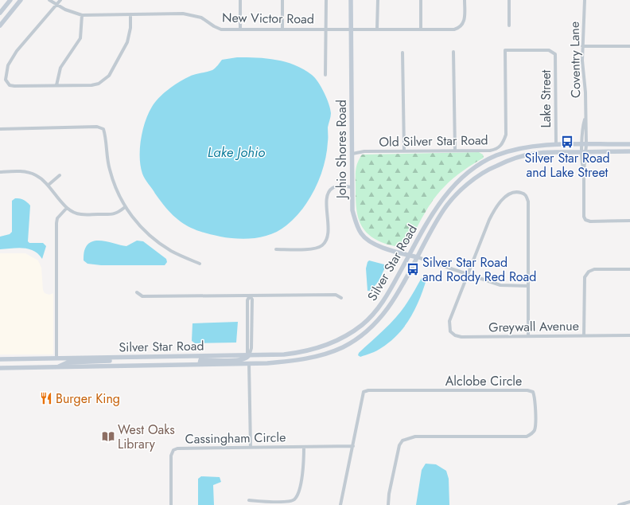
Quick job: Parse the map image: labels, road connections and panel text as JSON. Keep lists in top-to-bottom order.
{
  "streets": {
    "main road": ["Johio Shores Road", "Silver Star Road"],
    "street": [
      "New Victor Road",
      "Coventry Lane",
      "Lake Street",
      "Old Silver Star Road",
      "Greywall Avenue",
      "Alclobe Circle",
      "Cassingham Circle"
    ]
  },
  "crossings": [
    ["New Victor Road", "Johio Shores Road"],
    ["Coventry Lane", "Silver Star Road"],
    ["Lake Street", "Old Silver Star Road"],
    ["Lake Street", "Silver Star Road"],
    ["Old Silver Star Road", "Johio Shores Road"],
    ["Johio Shores Road", "Silver Star Road"],
    ["Alclobe Circle", "Cassingham Circle"]
  ],
  "water": ["Lake Johio"],
  "places": {
    "bus stop": ["Silver Star Road and Lake Street", "Silver Star Road and Roddy Red Road"],
    "restaurant": ["Burger King"],
    "library": ["West Oaks Library"]
  }
}
